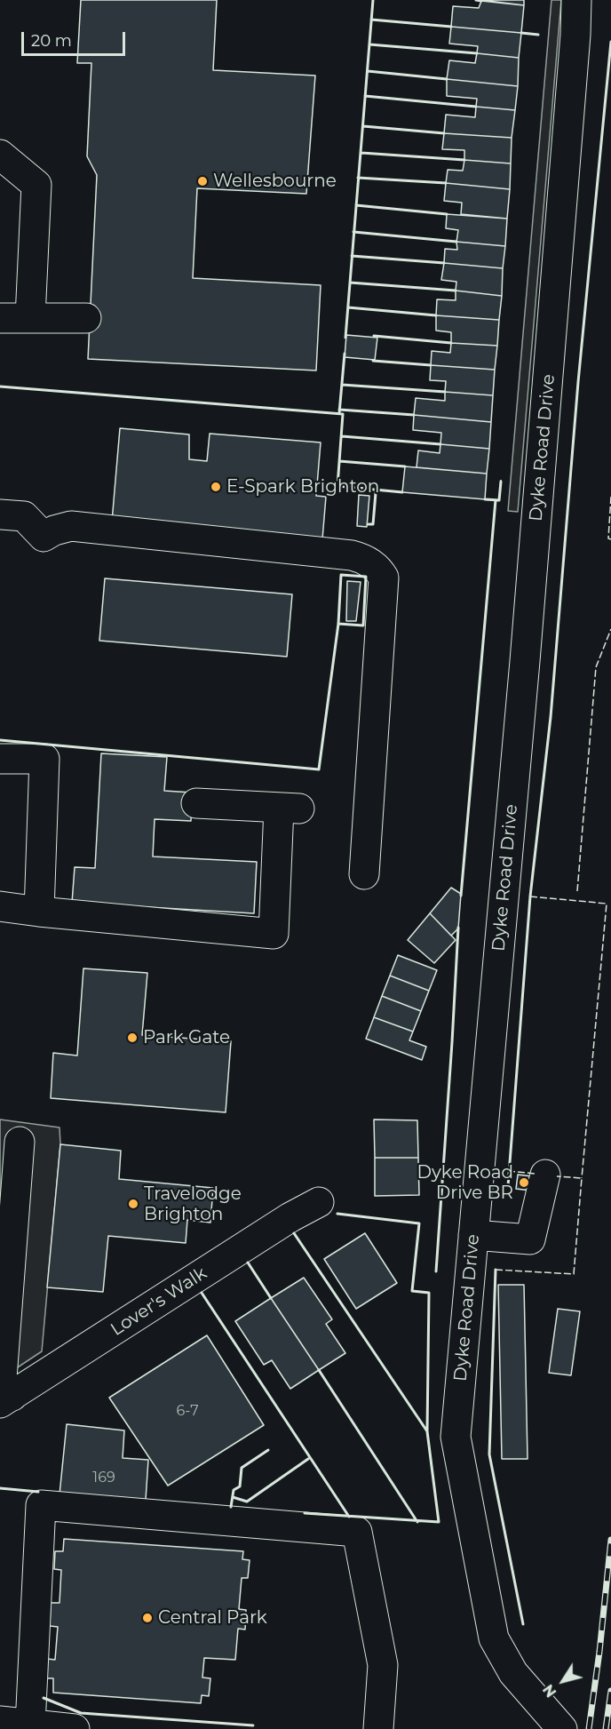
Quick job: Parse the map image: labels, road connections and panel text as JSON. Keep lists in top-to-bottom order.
{
  "streets": {
    "street": ["Dyke Road Drive", "Lover's Walk"]
  },
  "places": [
    "Wellesbourne",
    "E-Spark Brighton",
    "Park Gate",
    "Dyke Road Drive BR",
    "Travelodge Brighton",
    "Central Park"
  ],
  "house_numbers": ["6-7", "169"],
  "scale_bar": "20 m",
  "north": "bottom left"
}
